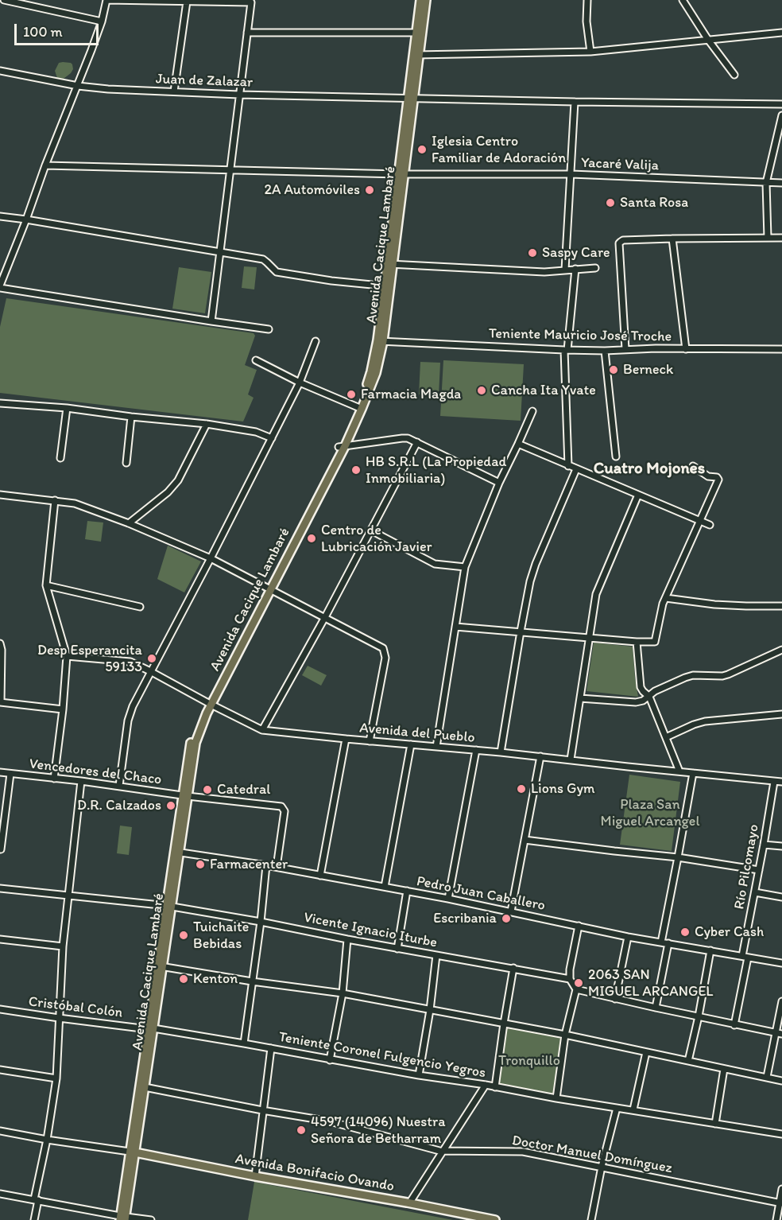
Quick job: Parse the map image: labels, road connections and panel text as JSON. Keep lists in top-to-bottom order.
{
  "streets": {
    "main road": ["Avenida Cacique Lambaré", "Avenida Bonifacio Ovando"],
    "street": [
      "Juan de Zalazar",
      "Yacaré Valija",
      "Teniente Mauricio José Troche",
      "Avenida del Pueblo",
      "Vencedores del Chaco",
      "Río Pilcomayo",
      "Pedro Juan Caballero",
      "Vicente Ignacio Iturbe",
      "Cristóbal Colón",
      "Teniente Coronel Fulgencio Yegros",
      "Doctor Manuel Domínguez"
    ]
  },
  "crossings": [
    ["Juan de Zalazar", "Avenida Cacique Lambaré"],
    ["Yacaré Valija", "Avenida Cacique Lambaré"],
    ["Avenida Cacique Lambaré", "Teniente Mauricio José Troche"],
    ["Avenida Cacique Lambaré", "Avenida del Pueblo"],
    ["Avenida Cacique Lambaré", "Vencedores del Chaco"],
    ["Avenida Cacique Lambaré", "Pedro Juan Caballero"],
    ["Avenida Cacique Lambaré", "Vicente Ignacio Iturbe"],
    ["Avenida Cacique Lambaré", "Cristóbal Colón"],
    ["Avenida Cacique Lambaré", "Teniente Coronel Fulgencio Yegros"],
    ["Avenida Cacique Lambaré", "Doctor Manuel Domínguez"],
    ["Avenida Cacique Lambaré", "Avenida Bonifacio Ovando"],
    ["Avenida del Pueblo", "Río Pilcomayo"],
    ["Vencedores del Chaco", "Pedro Juan Caballero"],
    ["Río Pilcomayo", "Pedro Juan Caballero"],
    ["Cristóbal Colón", "Teniente Coronel Fulgencio Yegros"]
  ],
  "districts": ["Cuatro Mojones"],
  "parks": ["Plaza San Miguel Arcangel", "Tronquillo"],
  "places": [
    "Iglesia Centro Familiar de Adoración",
    "2A Automóviles",
    "Santa Rosa",
    "Saspy Care",
    "Berneck",
    "Cancha Ita Yvate",
    "Farmacia Magda",
    "HB S.R.L (La Propiedad Inmobiliaria)",
    "Centro de Lubricación Javier",
    "Desp Esperancita 59133",
    "Lions Gym",
    "Catedral",
    "D.R. Calzados",
    "Farmacenter",
    "Escribania",
    "Cyber Cash",
    "Tuichaite Bebidas",
    "Kenton",
    "2063 SAN MIGUEL ARCANGEL",
    "4597 (14096) Nuestra Señora de Betharram"
  ],
  "scale_bar": "100 m"
}
